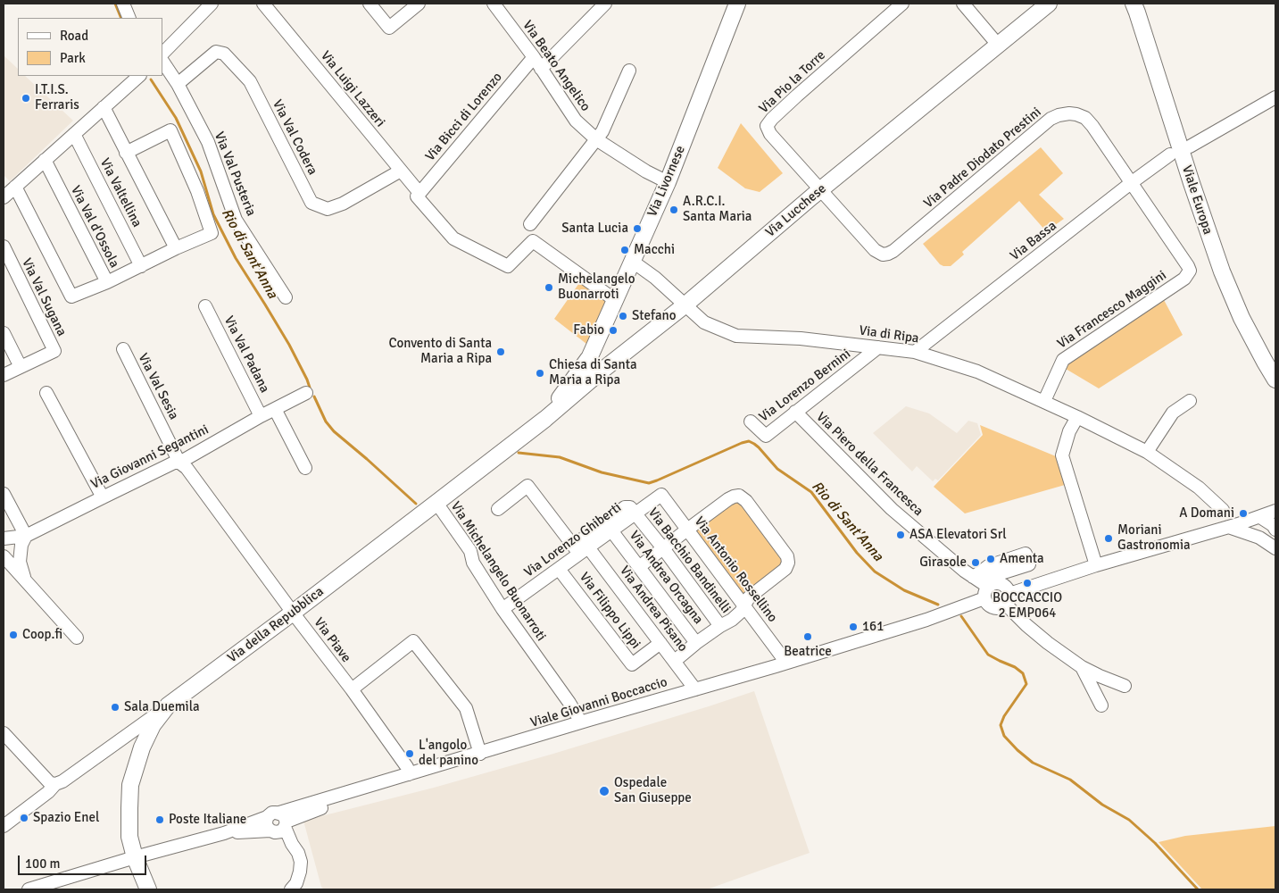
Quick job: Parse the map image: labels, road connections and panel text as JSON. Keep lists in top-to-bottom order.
{
  "streets": {
    "main road": [
      "Via Livornese",
      "Viale Europa",
      "Via Lucchese",
      "Via della Repubblica"
    ],
    "street": [
      "Via Beato Angelico",
      "Via Pio la Torre",
      "Via Luigi Lazzeri",
      "Via Bicci di Lorenzo",
      "Via Val Codera",
      "Via Padre Diodato Prestini",
      "Via Val Pusteria",
      "Via Valtellina",
      "Via Val d'Ossola",
      "Via Bassa",
      "Via Val Sugana",
      "Via Francesco Maggini",
      "Via di Ripa",
      "Via Val Padana",
      "Via Lorenzo Bernini",
      "Via Val Sesia",
      "Via Giovanni Segantini",
      "Via Piero della Francesca",
      "Via Lorenzo Ghiberti",
      "Via Bacchio Bandinelli",
      "Via Antonio Rossellino",
      "Via Michelangelo Buonarroti",
      "Via Andrea Orcagna",
      "Via Andrea Pisano",
      "Via Filippo Lippi",
      "Via Piave",
      "Viale Giovanni Boccaccio"
    ]
  },
  "crossings": [
    ["Via Beato Angelico", "Via Bicci di Lorenzo"],
    ["Via Beato Angelico", "Via Livornese"],
    ["Via Pio la Torre", "Via Padre Diodato Prestini"],
    ["Via Pio la Torre", "Via Lucchese"],
    ["Via Luigi Lazzeri", "Via Bicci di Lorenzo"],
    ["Via Luigi Lazzeri", "Via Val Codera"],
    ["Via Luigi Lazzeri", "Via Livornese"],
    ["Via Val Codera", "Via Val Pusteria"],
    ["Via Padre Diodato Prestini", "Via Bassa"],
    ["Via Padre Diodato Prestini", "Via Francesco Maggini"],
    ["Via Livornese", "Via Lucchese"],
    ["Via Livornese", "Via di Ripa"],
    ["Via Livornese", "Via della Repubblica"],
    ["Via Valtellina", "Via Val d'Ossola"],
    ["Via Lucchese", "Via di Ripa"],
    ["Via Lucchese", "Via della Repubblica"],
    ["Via Bassa", "Via di Ripa"],
    ["Via Francesco Maggini", "Via di Ripa"],
    ["Via di Ripa", "Via Lorenzo Bernini"],
    ["Via Val Padana", "Via Giovanni Segantini"],
    ["Via Lorenzo Bernini", "Via Piero della Francesca"],
    ["Via Val Sesia", "Via Giovanni Segantini"],
    ["Via Val Sesia", "Via Piave"],
    ["Via Giovanni Segantini", "Via Piave"],
    ["Via Piero della Francesca", "Viale Giovanni Boccaccio"],
    ["Via Lorenzo Ghiberti", "Via Bacchio Bandinelli"],
    ["Via Lorenzo Ghiberti", "Via Antonio Rossellino"],
    ["Via Lorenzo Ghiberti", "Via Michelangelo Buonarroti"],
    ["Via Lorenzo Ghiberti", "Via Andrea Orcagna"],
    ["Via Lorenzo Ghiberti", "Via Andrea Pisano"],
    ["Via Lorenzo Ghiberti", "Via Filippo Lippi"],
    ["Via Antonio Rossellino", "Viale Giovanni Boccaccio"],
    ["Via Michelangelo Buonarroti", "Via della Repubblica"],
    ["Via Michelangelo Buonarroti", "Viale Giovanni Boccaccio"],
    ["Via Andrea Pisano", "Via Filippo Lippi"],
    ["Via Andrea Pisano", "Viale Giovanni Boccaccio"],
    ["Via della Repubblica", "Via Piave"],
    ["Via Piave", "Viale Giovanni Boccaccio"]
  ],
  "water": ["Rio di Sant'Anna"],
  "places": [
    "I.T.I.S. Ferraris",
    "A.R.C.I. Santa Maria",
    "Santa Lucia",
    "Macchi",
    "Michelangelo Buonarroti",
    "Stefano",
    "Fabio",
    "Convento di Santa Maria a Ripa",
    "Chiesa di Santa Maria a Ripa",
    "A Domani",
    "ASA Elevatori Srl",
    "Moriani Gastronomia",
    "Amenta",
    "Girasole",
    "BOCCACCIO 2 EMP064",
    "161",
    "Coop.fi",
    "Beatrice",
    "Sala Duemila",
    "L'angolo del panino",
    "Ospedale San Giuseppe",
    "Spazio Enel",
    "Poste Italiane"
  ],
  "legend": ["Road", "Park"],
  "scale_bar": "100 m"
}
